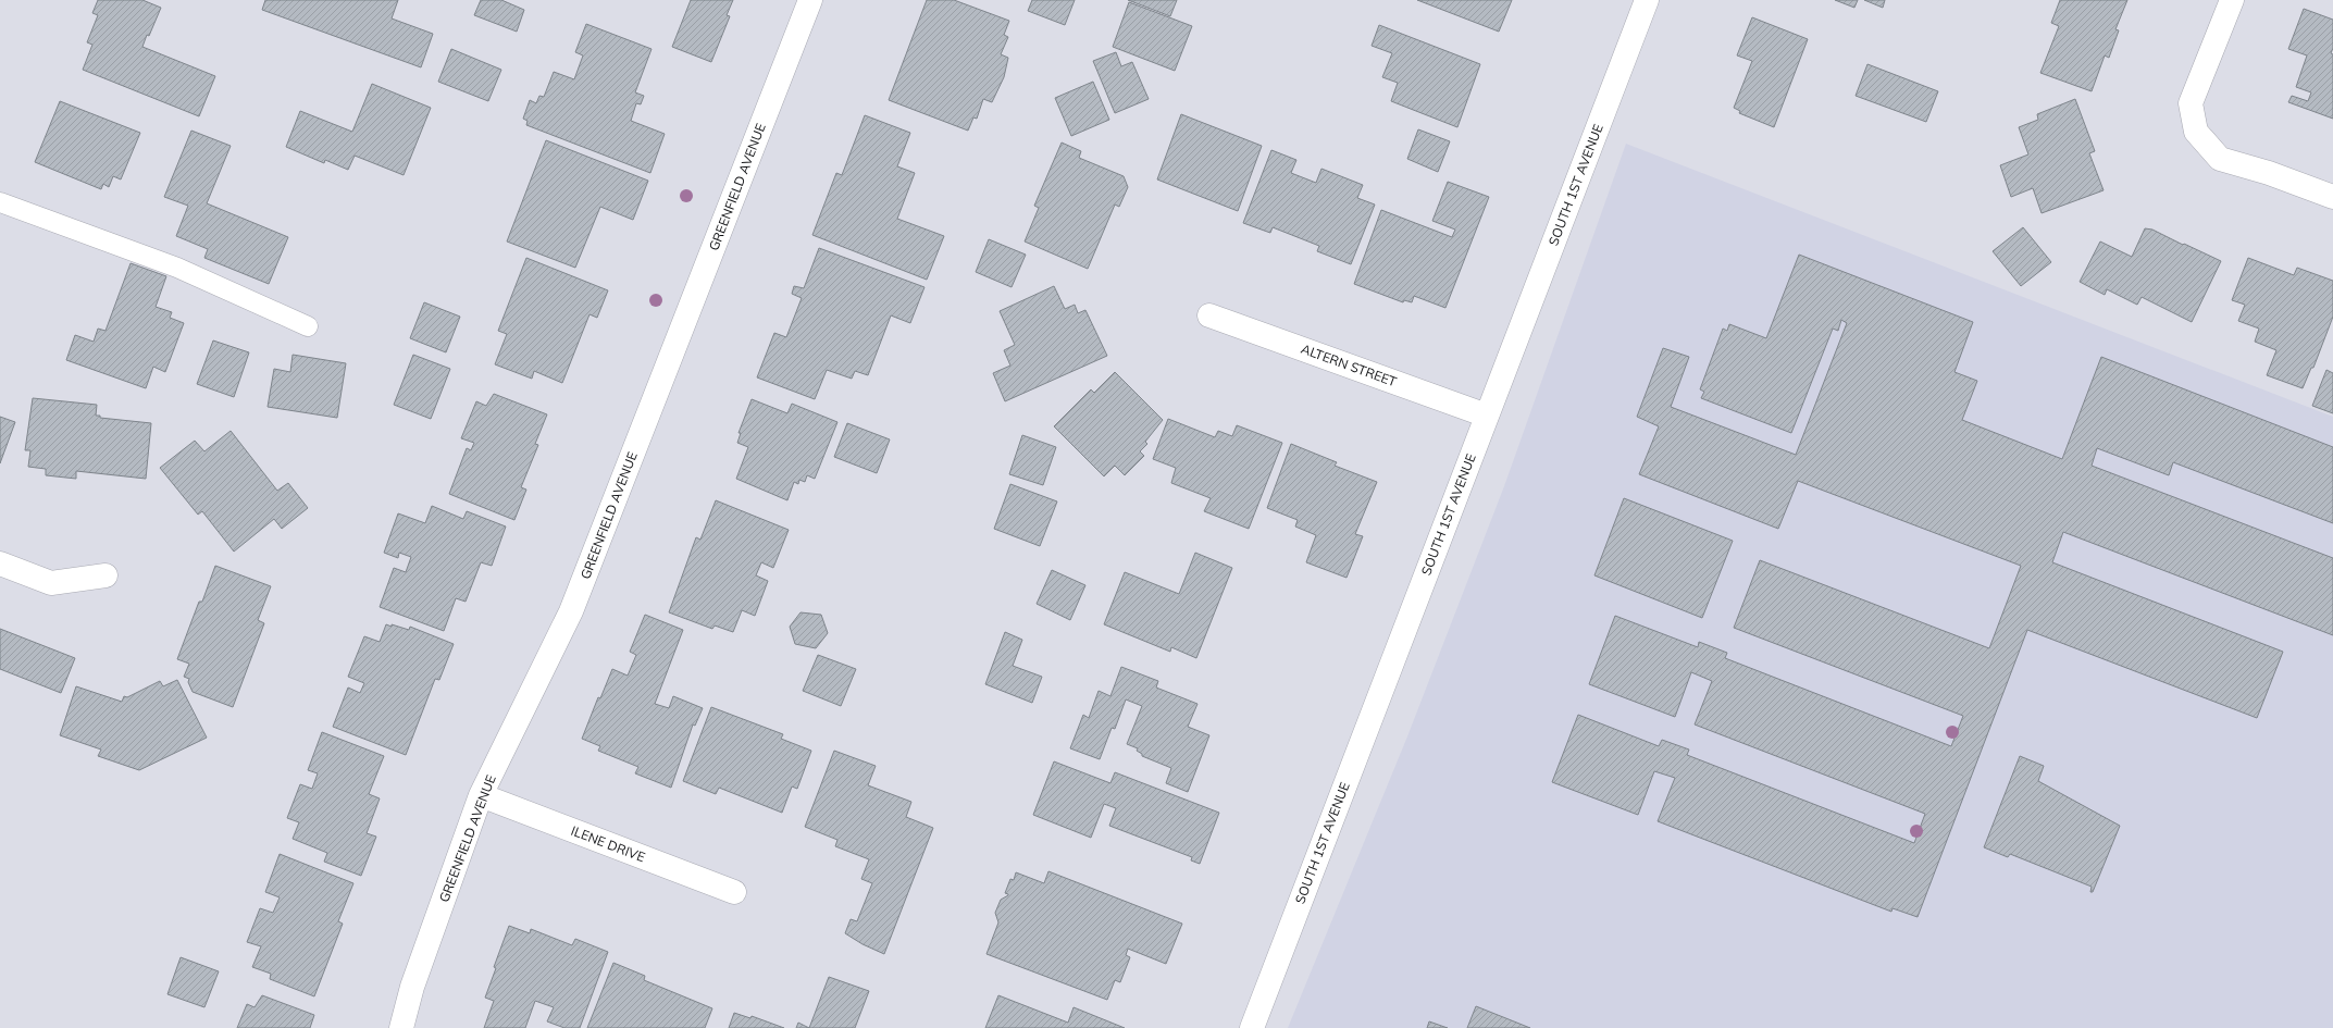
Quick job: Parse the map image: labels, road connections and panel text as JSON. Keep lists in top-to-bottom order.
{
  "streets": {
    "street": [
      "SOUTH 1ST AVENUE",
      "GREENFIELD AVENUE",
      "ALTERN STREET",
      "ILENE DRIVE"
    ]
  },
  "crossings": [
    ["SOUTH 1ST AVENUE", "ALTERN STREET"],
    ["GREENFIELD AVENUE", "ILENE DRIVE"]
  ]
}
